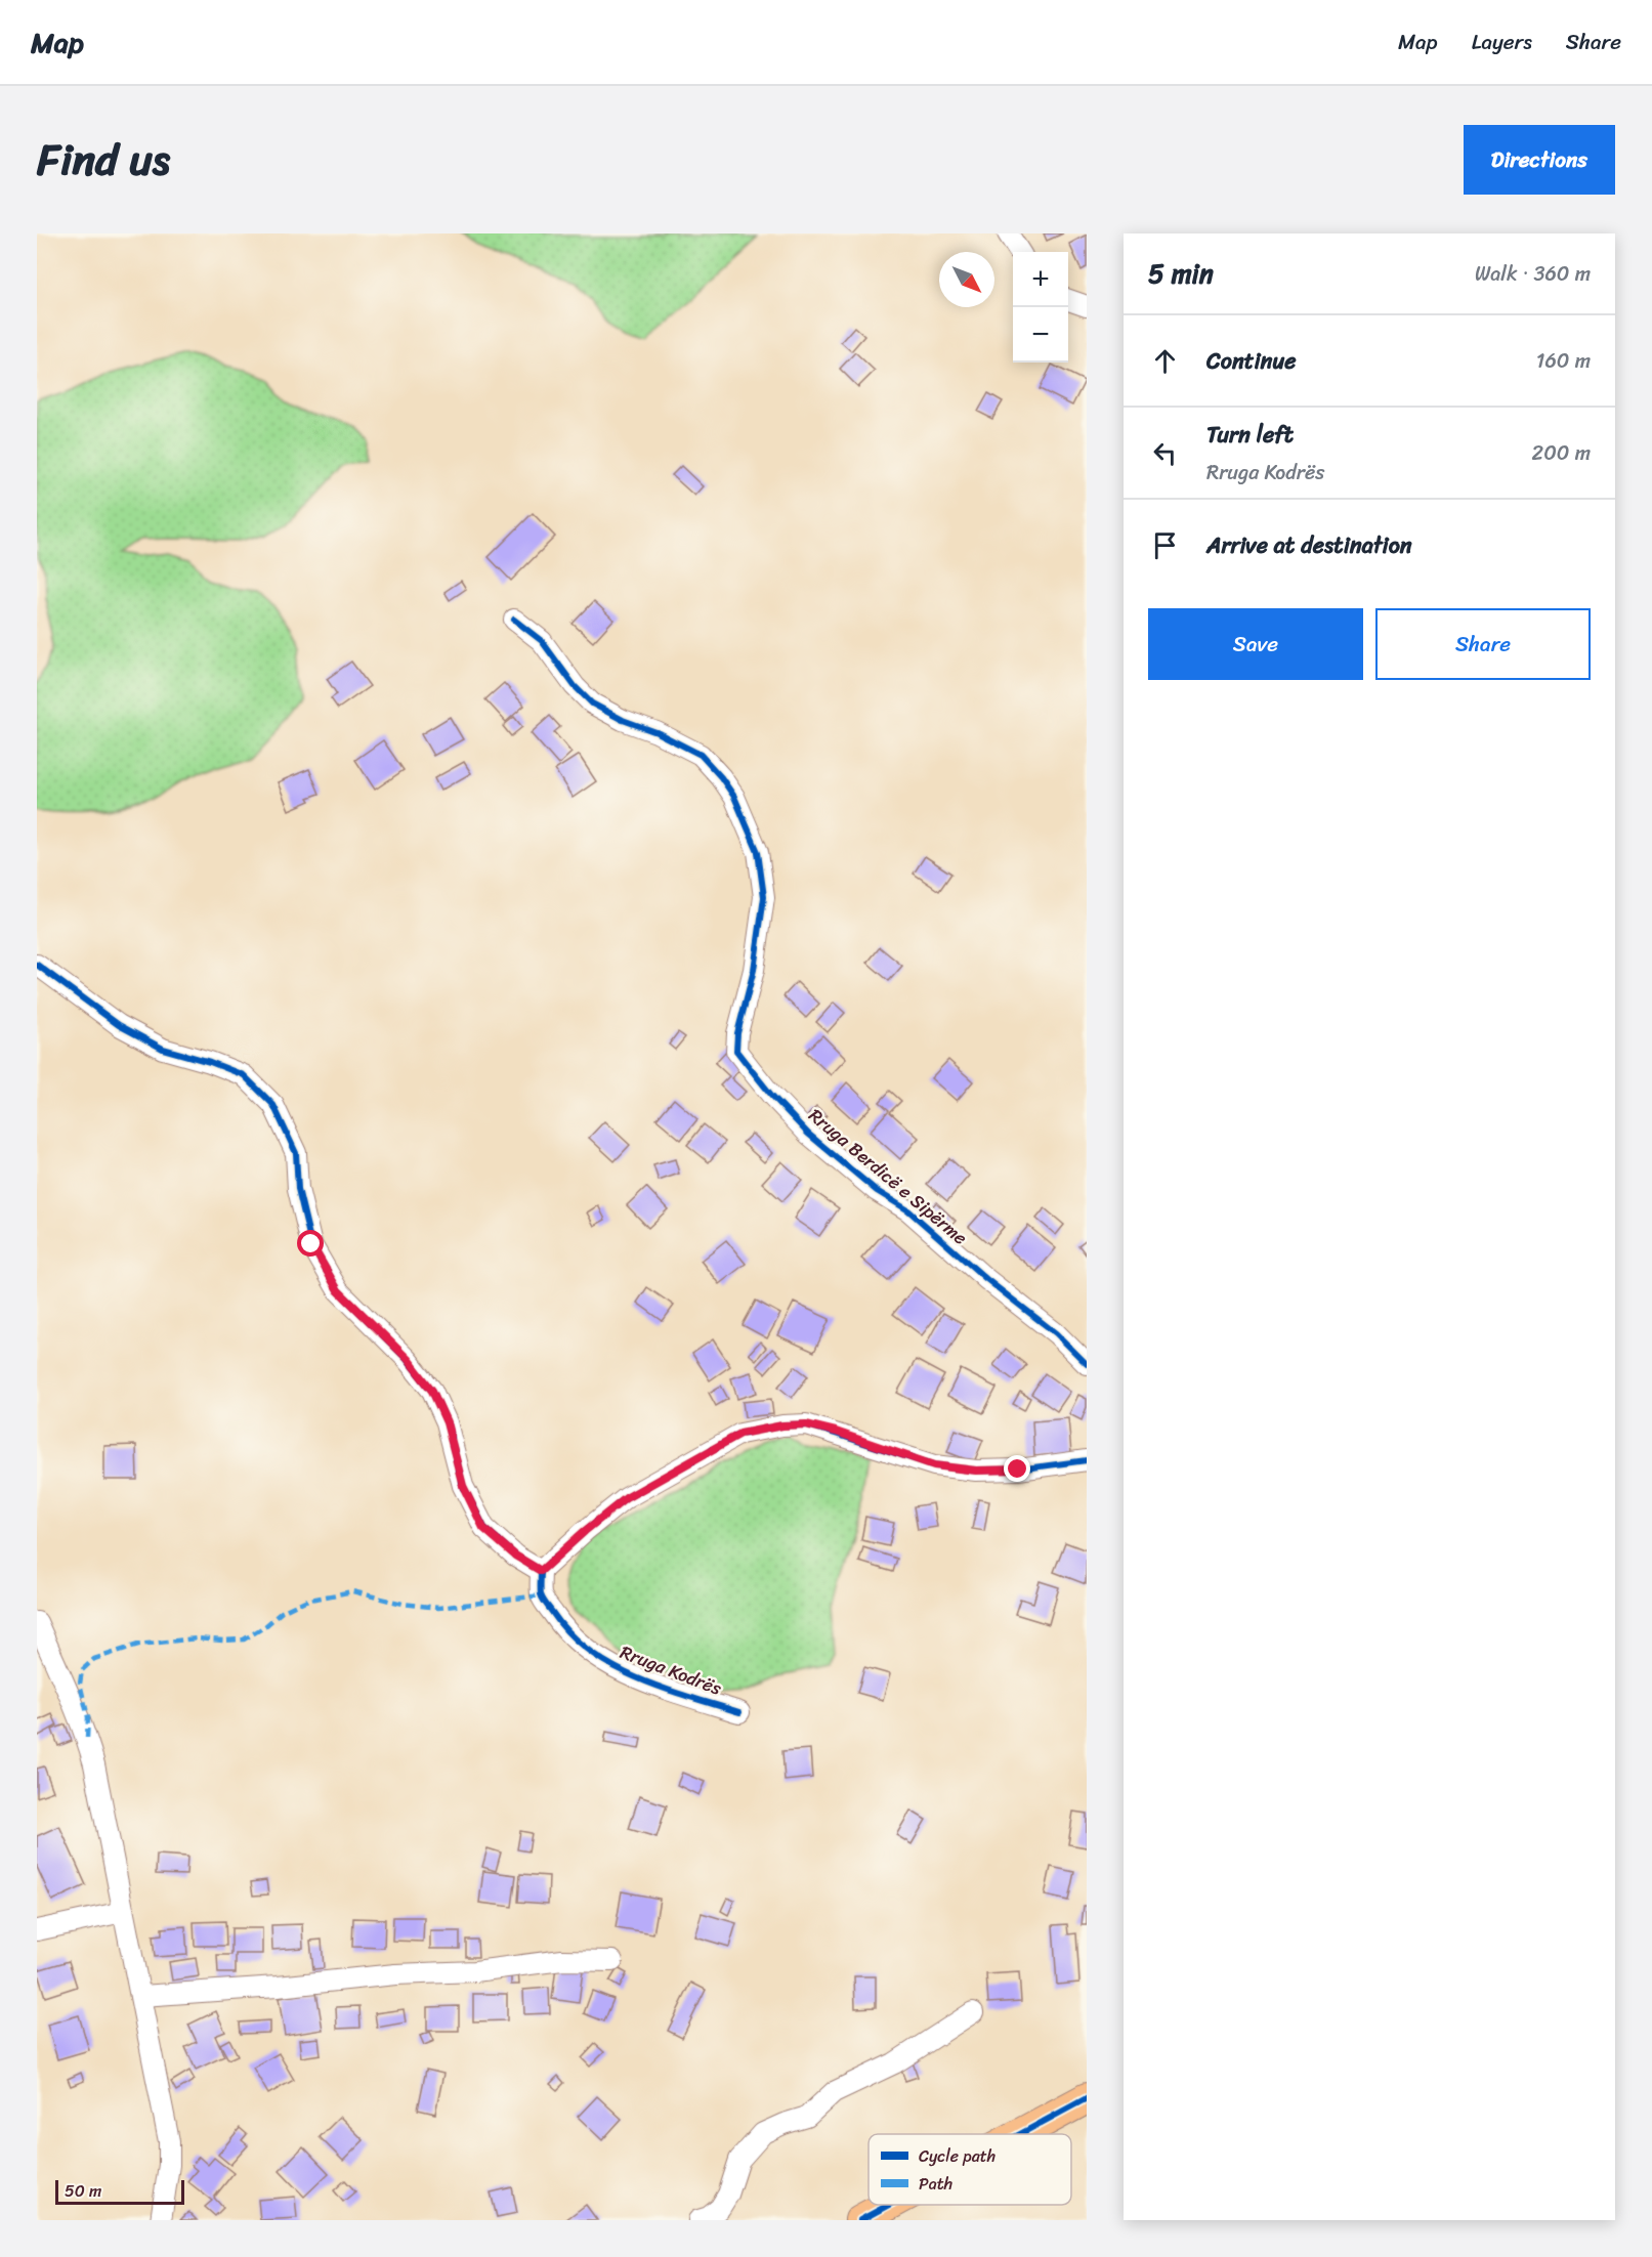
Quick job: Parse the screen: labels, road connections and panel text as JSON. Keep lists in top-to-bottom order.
{
  "streets": {
    "street": ["Rruga Berdicë e Sipërme", "Rruga Kodrës"]
  },
  "legend": ["Cycle path", "Path"],
  "scale_bar": "50 m",
  "north": "bottom right",
  "page": {
    "header": "Map",
    "nav": ["Map", "Layers", "Share"],
    "title": "Find us",
    "buttons": [
      "Directions",
      ["Save", "Share"]
    ],
    "heading": ["5 min", "Walk · 360 m"],
    "map_buttons": ["+", "−"],
    "list": [
      ["Continue", "160 m"],
      ["Turn left", "Rruga Kodrës", "200 m"],
      "Arrive at destination"
    ],
    "scale": "50 m"
  }
}
